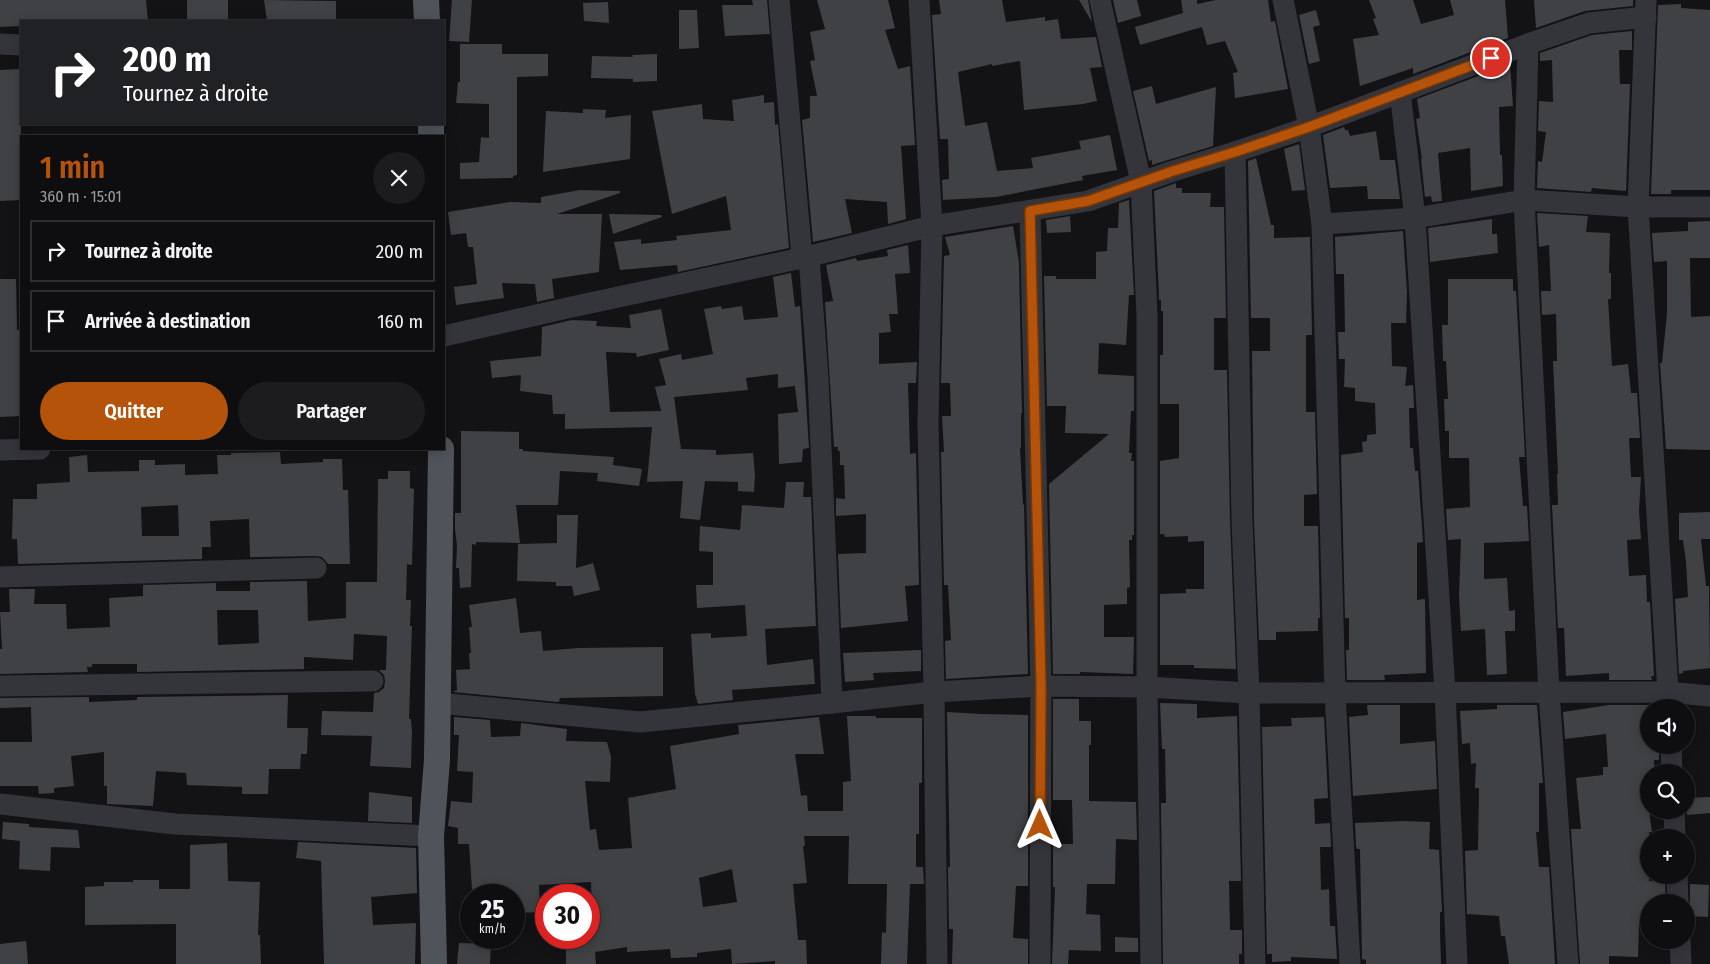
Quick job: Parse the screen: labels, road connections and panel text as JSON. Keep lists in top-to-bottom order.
{
  "page": {
    "turn": ["200 m", "Tournez à droite"],
    "heading": ["1 min", "360 m · 15:01"],
    "list": [
      {
        "name": "Tournez à droite",
        "value": "200 m"
      },
      {
        "name": "Arrivée à destination",
        "value": "160 m"
      }
    ],
    "buttons": ["Quitter", "Partager"],
    "map_buttons": ["+", "−"],
    "speed": "25 km/h",
    "limit": "30"
  }
}
